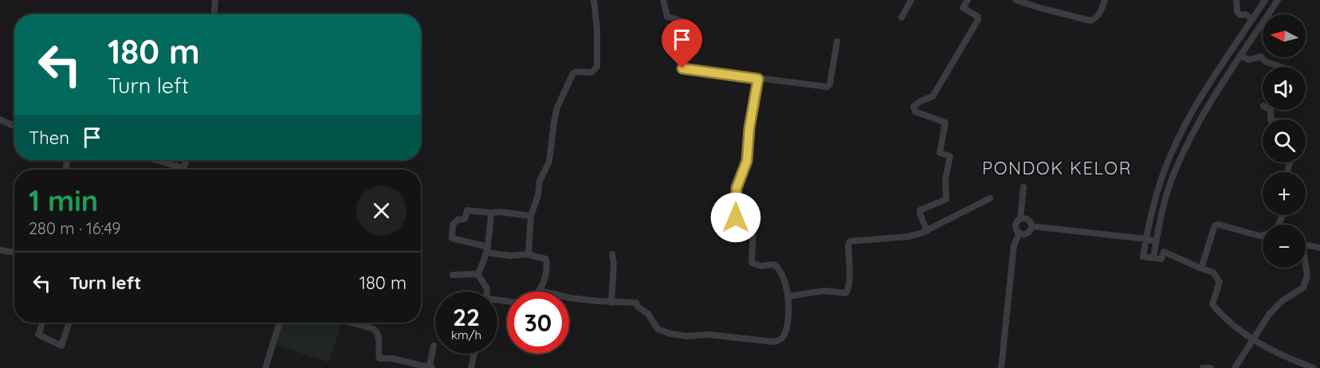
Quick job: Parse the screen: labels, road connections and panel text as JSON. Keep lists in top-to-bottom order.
{
  "districts": ["PONDOK KELOR"],
  "north": "left",
  "page": {
    "map_buttons": ["+", "−"],
    "turn": ["180 m", "Turn left"],
    "then": "Then",
    "heading": ["1 min", "280 m · 16:49"],
    "list": [
      {
        "name": "Turn left",
        "value": "180 m"
      }
    ],
    "speed": "22 km/h",
    "limit": "30"
  }
}
